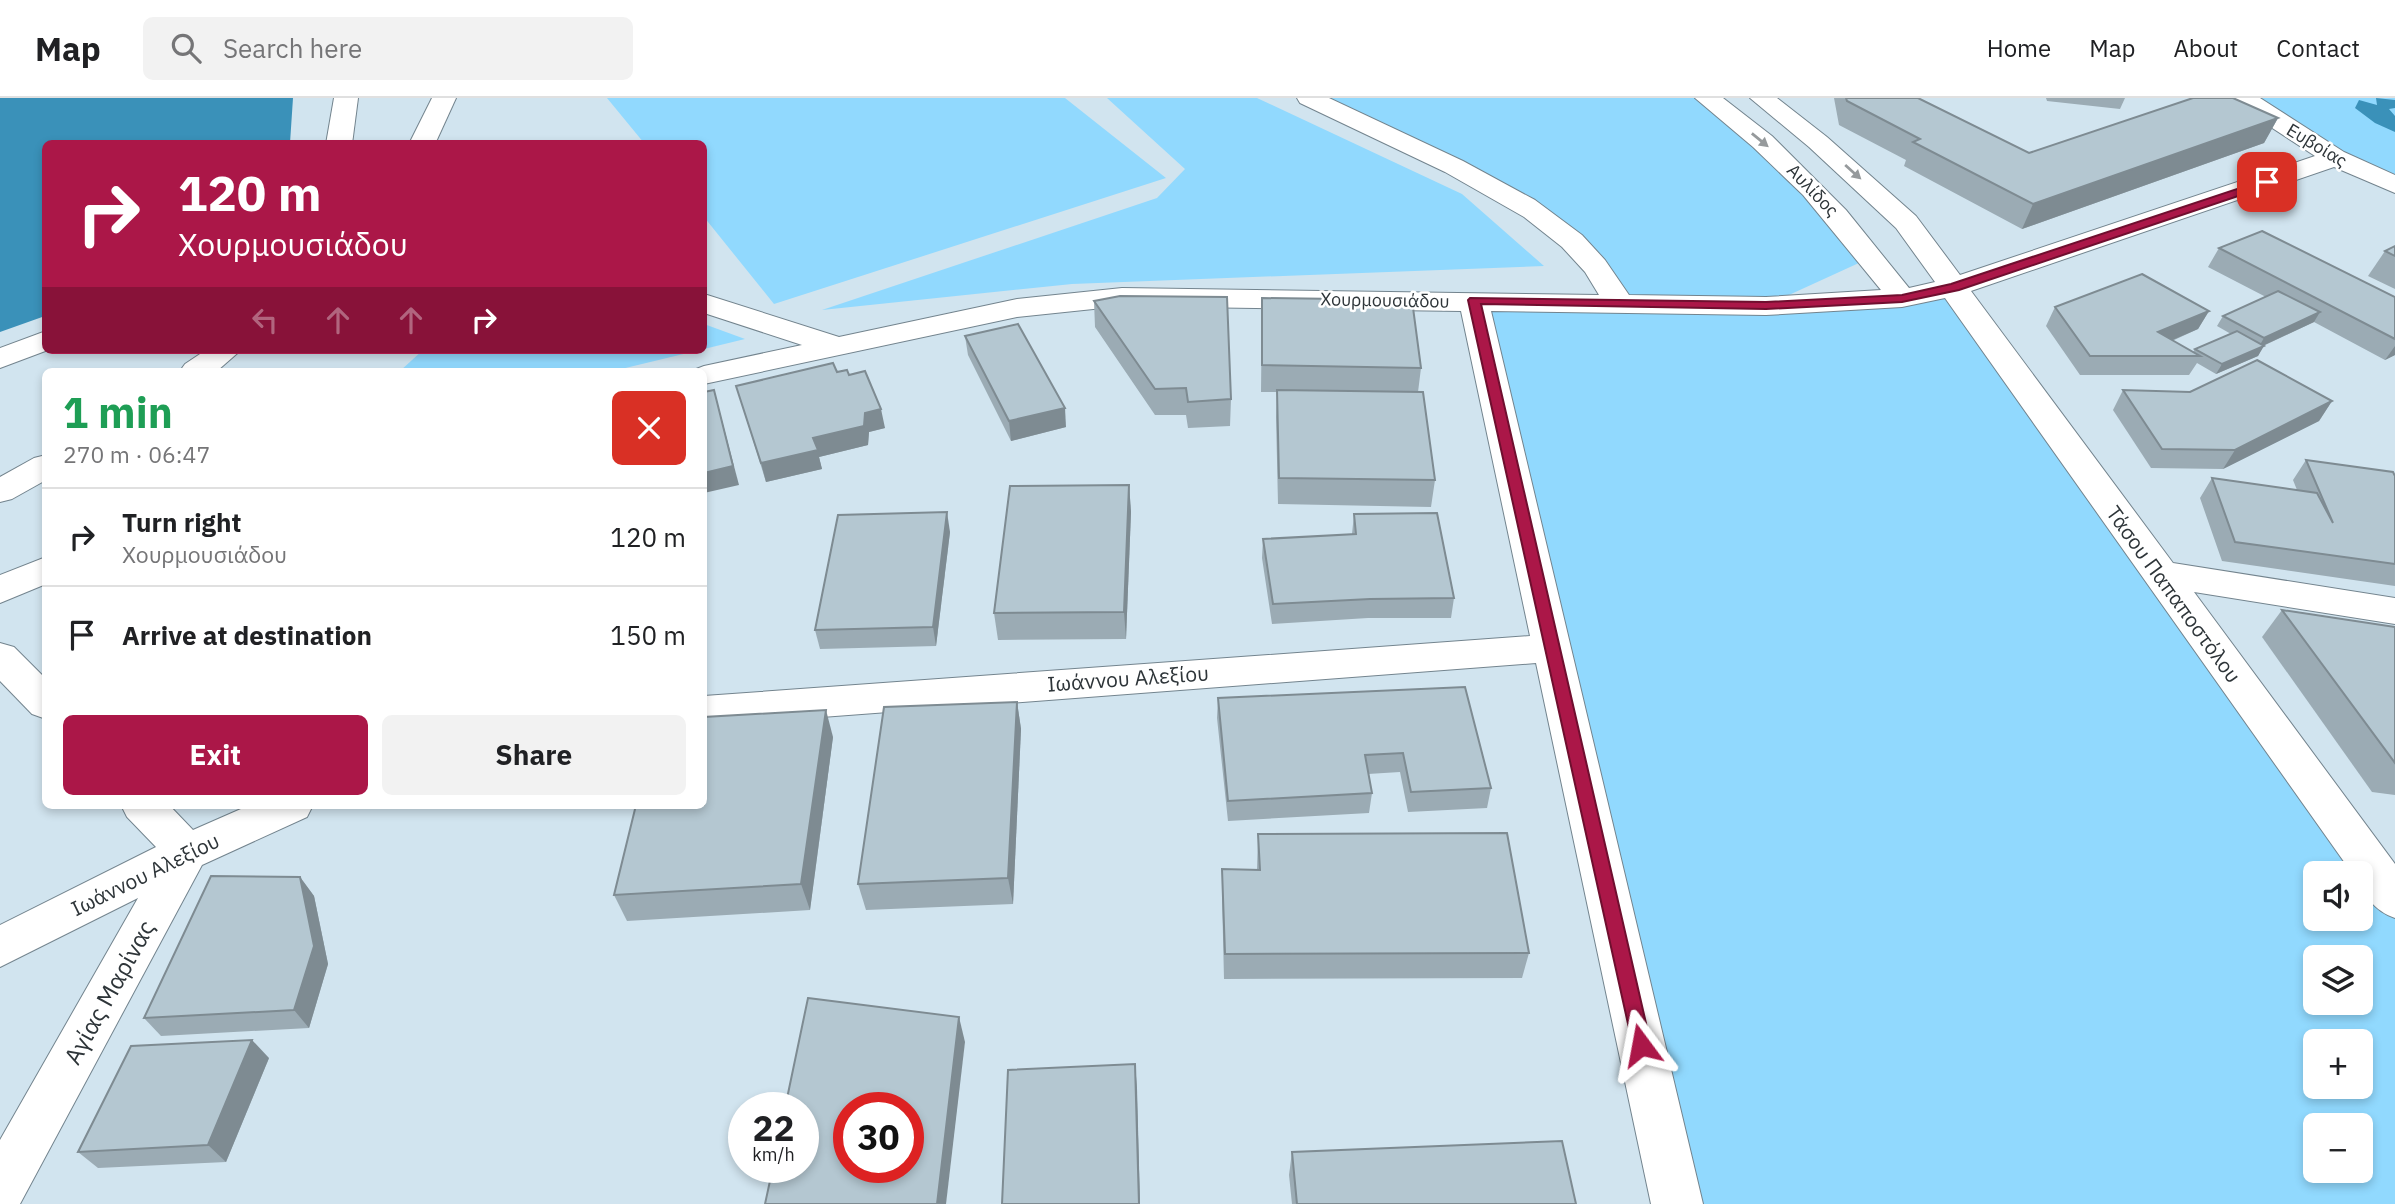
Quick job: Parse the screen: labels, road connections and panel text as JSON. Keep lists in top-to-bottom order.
{
  "streets": {
    "street": [
      "Ευβοίας",
      "Αυλίδος",
      "Χουρμουσιάδου",
      "Τάσου Παπαποστόλου",
      "Ιωάννου Αλεξίου",
      "Αγίας Μαρίνας"
    ]
  },
  "crossings": [
    ["Ευβοίας", "Χουρμουσιάδου"],
    ["Αυλίδος", "Χουρμουσιάδου"],
    ["Αυλίδος", "Τάσου Παπαποστόλου"],
    ["Χουρμουσιάδου", "Τάσου Παπαποστόλου"],
    ["Ιωάννου Αλεξίου", "Αγίας Μαρίνας"]
  ],
  "one_way": ["Αυλίδος"],
  "page": {
    "header": "Map",
    "search": "Search here",
    "nav": [
      "Home",
      "Map",
      "About",
      "Contact"
    ],
    "turn": ["120 m", "Χουρμουσιάδου"],
    "heading": ["1 min", "270 m · 06:47"],
    "list": [
      {
        "name": "Turn right",
        "note": "Χουρμουσιάδου",
        "value": "120 m"
      },
      {
        "name": "Arrive at destination",
        "value": "150 m"
      }
    ],
    "buttons": ["Exit", "Share"],
    "map_buttons": ["+", "−"],
    "speed": "22 km/h",
    "limit": "30"
  }
}
